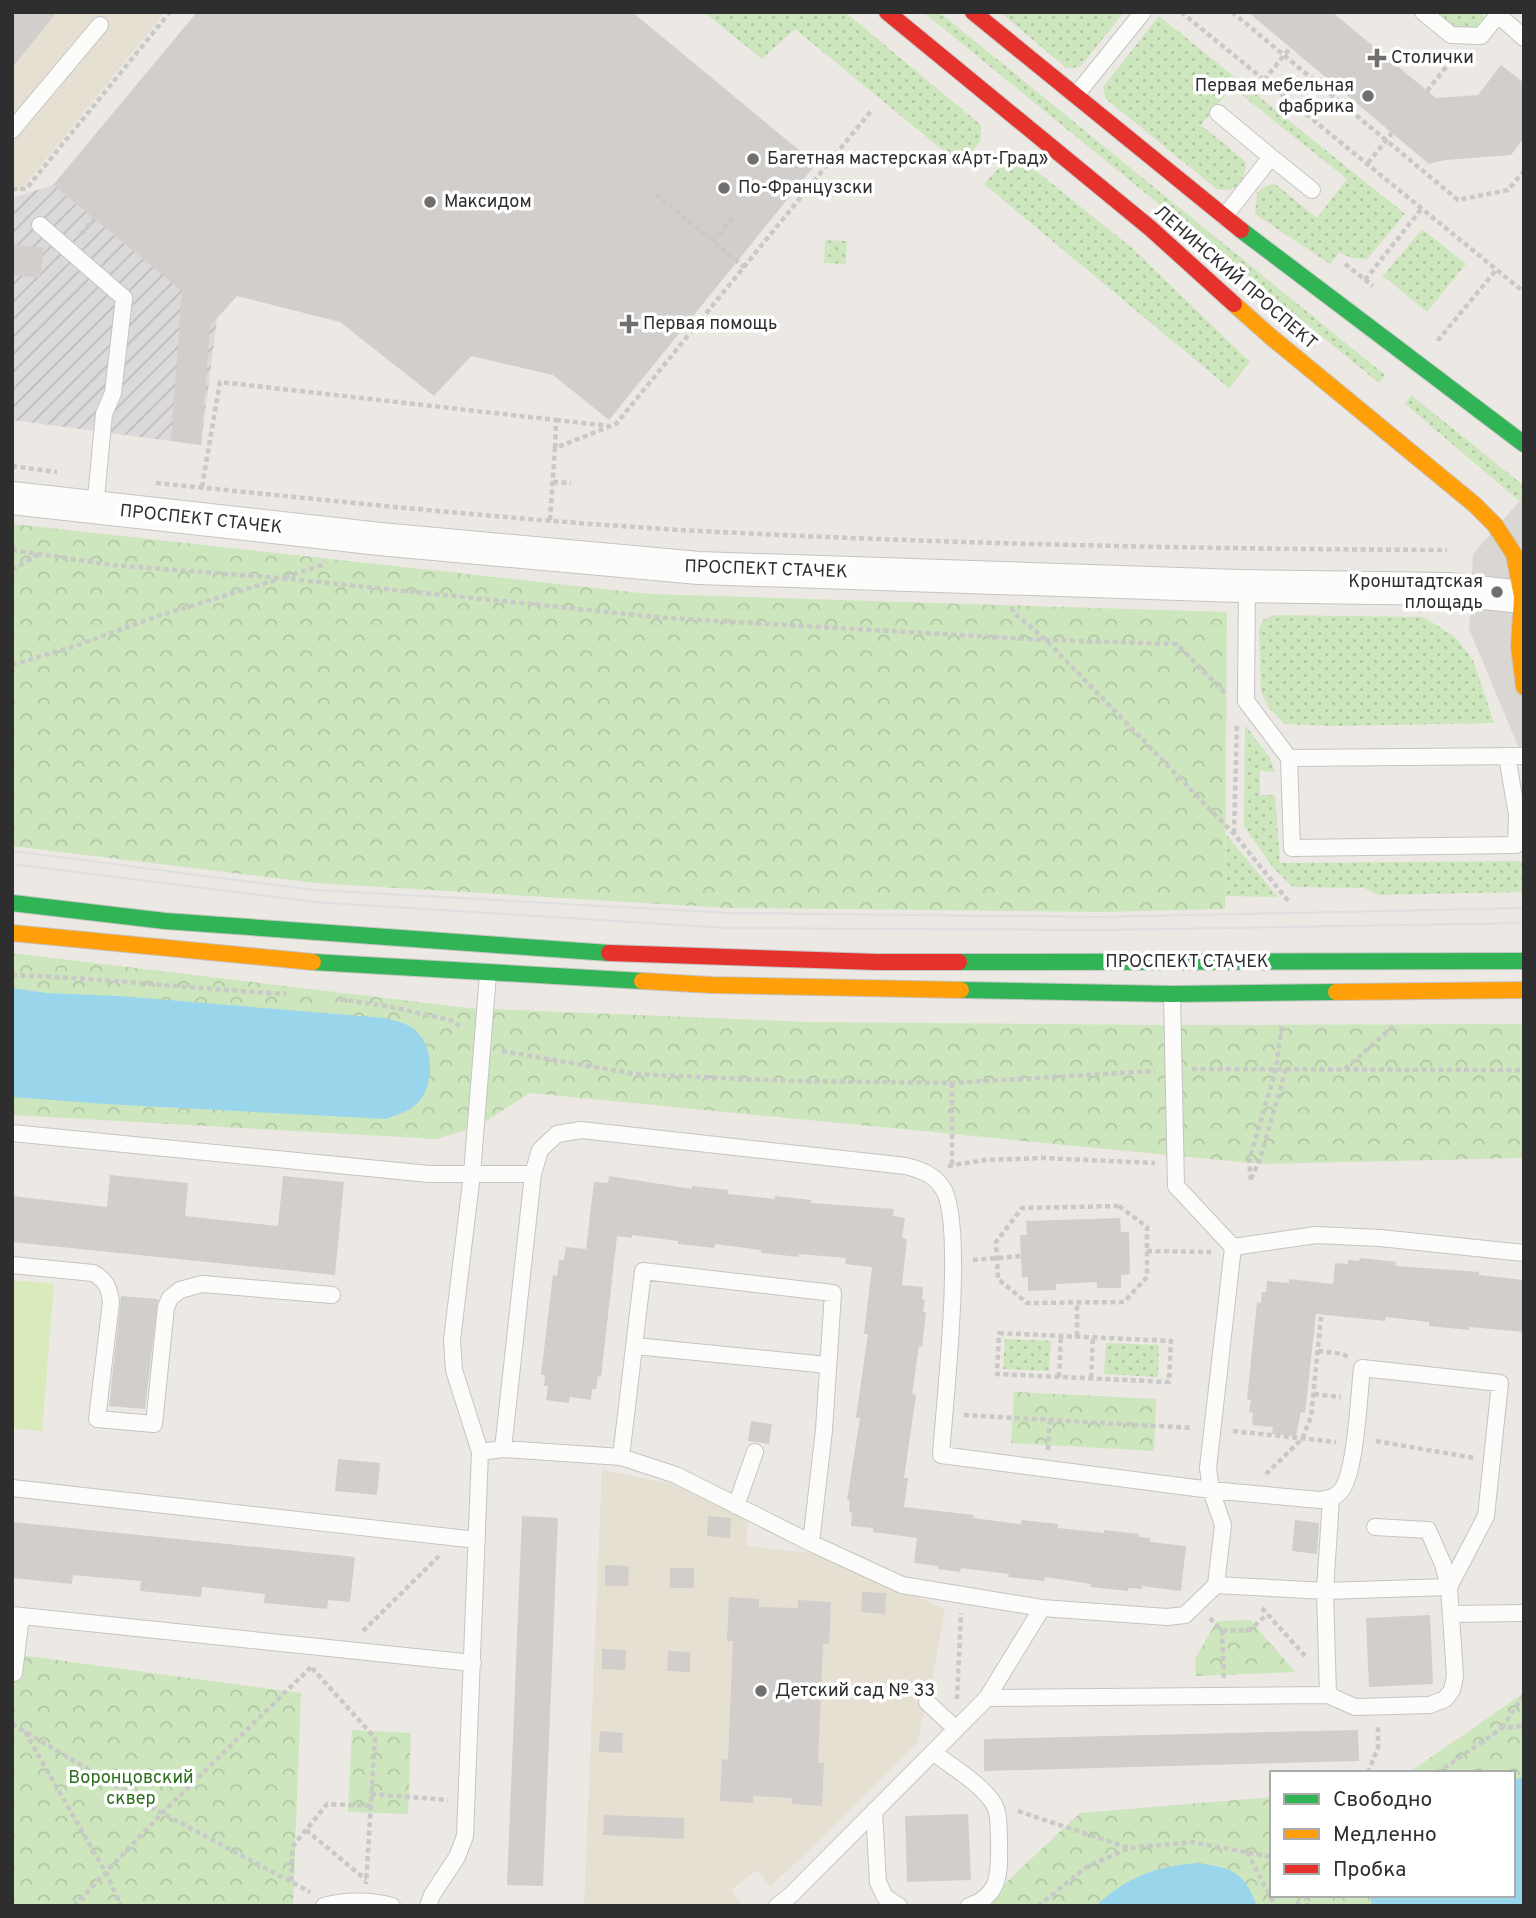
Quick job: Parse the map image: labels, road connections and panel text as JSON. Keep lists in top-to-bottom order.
{
  "streets": {
    "main road": ["ЛЕНИНСКИЙ ПРОСПЕКТ", "ПРОСПЕКТ СТАЧЕК"]
  },
  "crossings": [
    ["ЛЕНИНСКИЙ ПРОСПЕКТ", "ПРОСПЕКТ СТАЧЕК"]
  ],
  "parks": ["Воронцовский сквер"],
  "places": {
    "health": ["Столички", "Первая помощь"],
    "other": [
      "Первая мебельная фабрика",
      "Багетная мастерская «Арт-Град»",
      "По-Французски",
      "Максидом",
      "Кронштадтская площадь",
      "Детский сад № 33"
    ]
  },
  "legend": ["Свободно", "Медленно", "Пробка"]
}
